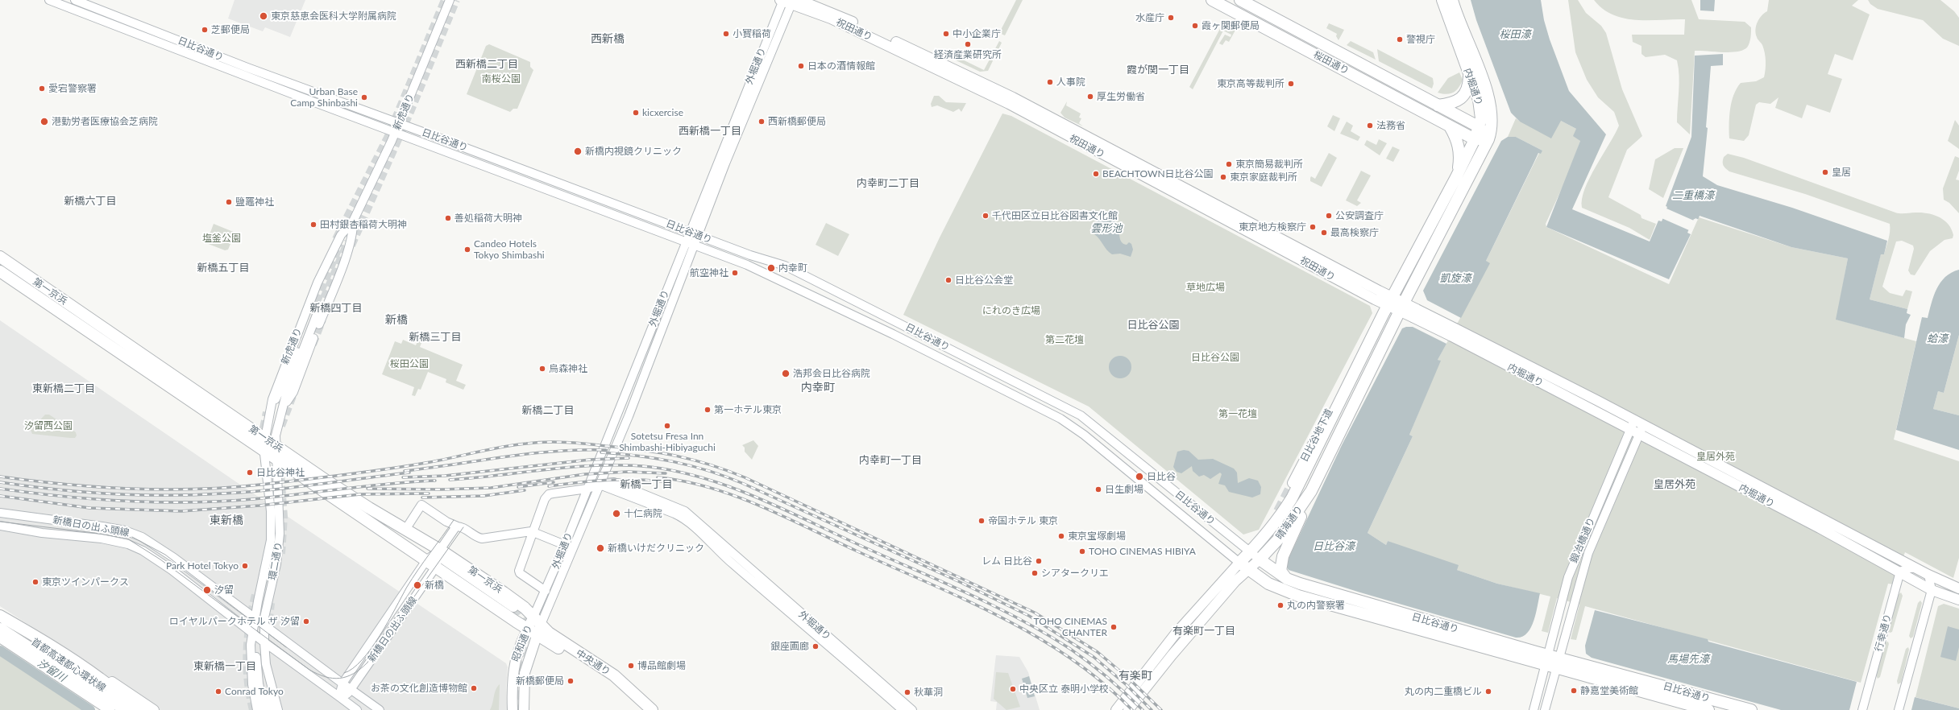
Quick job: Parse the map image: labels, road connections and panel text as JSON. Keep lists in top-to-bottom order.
{
  "streets": {
    "highway": [
      "日比谷通り",
      "桜田通り",
      "内堀通り",
      "第一京浜",
      "晴海通り",
      "中央通り",
      "首都高速都心環状線"
    ],
    "main road": [
      "祝田通り",
      "外堀通り",
      "新虎通り",
      "日比谷地下道",
      "新橋日の出ふ頭線",
      "鍛冶橋通り",
      "環二通り",
      "行幸通り",
      "昭和通り"
    ]
  },
  "crossings": [
    ["祝田通り", "外堀通り"],
    ["祝田通り", "内堀通り"],
    ["祝田通り", "晴海通り"],
    ["日比谷通り", "外堀通り"],
    ["日比谷通り", "新虎通り"],
    ["日比谷通り", "晴海通り"],
    ["日比谷通り", "鍛冶橋通り"],
    ["桜田通り", "内堀通り"],
    ["外堀通り", "第一京浜"],
    ["外堀通り", "昭和通り"],
    ["外堀通り", "中央通り"],
    ["内堀通り", "晴海通り"],
    ["内堀通り", "鍛冶橋通り"],
    ["内堀通り", "行幸通り"],
    ["新虎通り", "環二通り"],
    ["第一京浜", "新橋日の出ふ頭線"],
    ["第一京浜", "環二通り"],
    ["第一京浜", "昭和通り"],
    ["第一京浜", "中央通り"],
    ["日比谷地下道", "晴海通り"],
    ["新橋日の出ふ頭線", "環二通り"],
    ["昭和通り", "中央通り"]
  ],
  "districts": [
    "西新橋",
    "西新橋二丁目",
    "霞が関一丁目",
    "西新橋一丁目",
    "内幸町二丁目",
    "新橋六丁目",
    "新橋五丁目",
    "新橋四丁目",
    "新橋",
    "日比谷公園",
    "新橋三丁目",
    "内幸町",
    "東新橋二丁目",
    "新橋二丁目",
    "内幸町一丁目",
    "新橋一丁目",
    "皇居外苑",
    "東新橋",
    "有楽町一丁目",
    "東新橋一丁目",
    "有楽町"
  ],
  "water": [
    "桜田濠",
    "二重橋濠",
    "雲形池",
    "凱旋濠",
    "蛤濠",
    "日比谷濠",
    "馬場先濠",
    "汐留川"
  ],
  "parks": [
    "南桜公園",
    "塩釜公園",
    "草地広場",
    "にれのき広場",
    "第二花壇",
    "日比谷公園",
    "桜田公園",
    "第一花壇",
    "汐留西公園",
    "皇居外苑"
  ],
  "places": [
    "東京慈恵会医科大学附属病院",
    "水産庁",
    "霞ヶ関郵便局",
    "芝郵便局",
    "小寳稲荷",
    "中小企業庁",
    "警視庁",
    "経済産業研究所",
    "日本の酒情報館",
    "人事院",
    "東京高等裁判所",
    "愛宕警察署",
    "厚生労働省",
    "Urban Base Camp Shinbashi",
    "kicxercise",
    "港勤労者医療協会芝病院",
    "西新橋郵便局",
    "法務省",
    "新橋内視鏡クリニック",
    "東京簡易裁判所",
    "皇居",
    "BEACHTOWN日比谷公園",
    "東京家庭裁判所",
    "鹽竈神社",
    "千代田区立日比谷図書文化館",
    "公安調査庁",
    "善処稲荷大明神",
    "田村銀杏稲荷大明神",
    "東京地方検察庁",
    "最高検察庁",
    "Candeo Hotels Tokyo Shimbashi",
    "内幸町",
    "航空神社",
    "日比谷公会堂",
    "烏森神社",
    "浩邦会日比谷病院",
    "第一ホテル東京",
    "Sotetsu Fresa Inn Shimbashi-Hibiyaguchi",
    "日比谷神社",
    "日比谷",
    "日生劇場",
    "十仁病院",
    "帝国ホテル 東京",
    "東京宝塚劇場",
    "新橋いけだクリニック",
    "TOHO CINEMAS HIBIYA",
    "レム 日比谷",
    "Park Hotel Tokyo",
    "シアタークリエ",
    "東京ツインパークス",
    "新橋",
    "汐留",
    "丸の内警察署",
    "ロイヤルパークホテル ザ 汐留",
    "TOHO CINEMAS CHANTER",
    "銀座画廊",
    "博品館劇場",
    "新橋郵便局",
    "お茶の文化創造博物館",
    "中央区立 泰明小学校",
    "静嘉堂美術館",
    "Conrad Tokyo",
    "丸の内二重橋ビル",
    "秋華洞"
  ]
}
